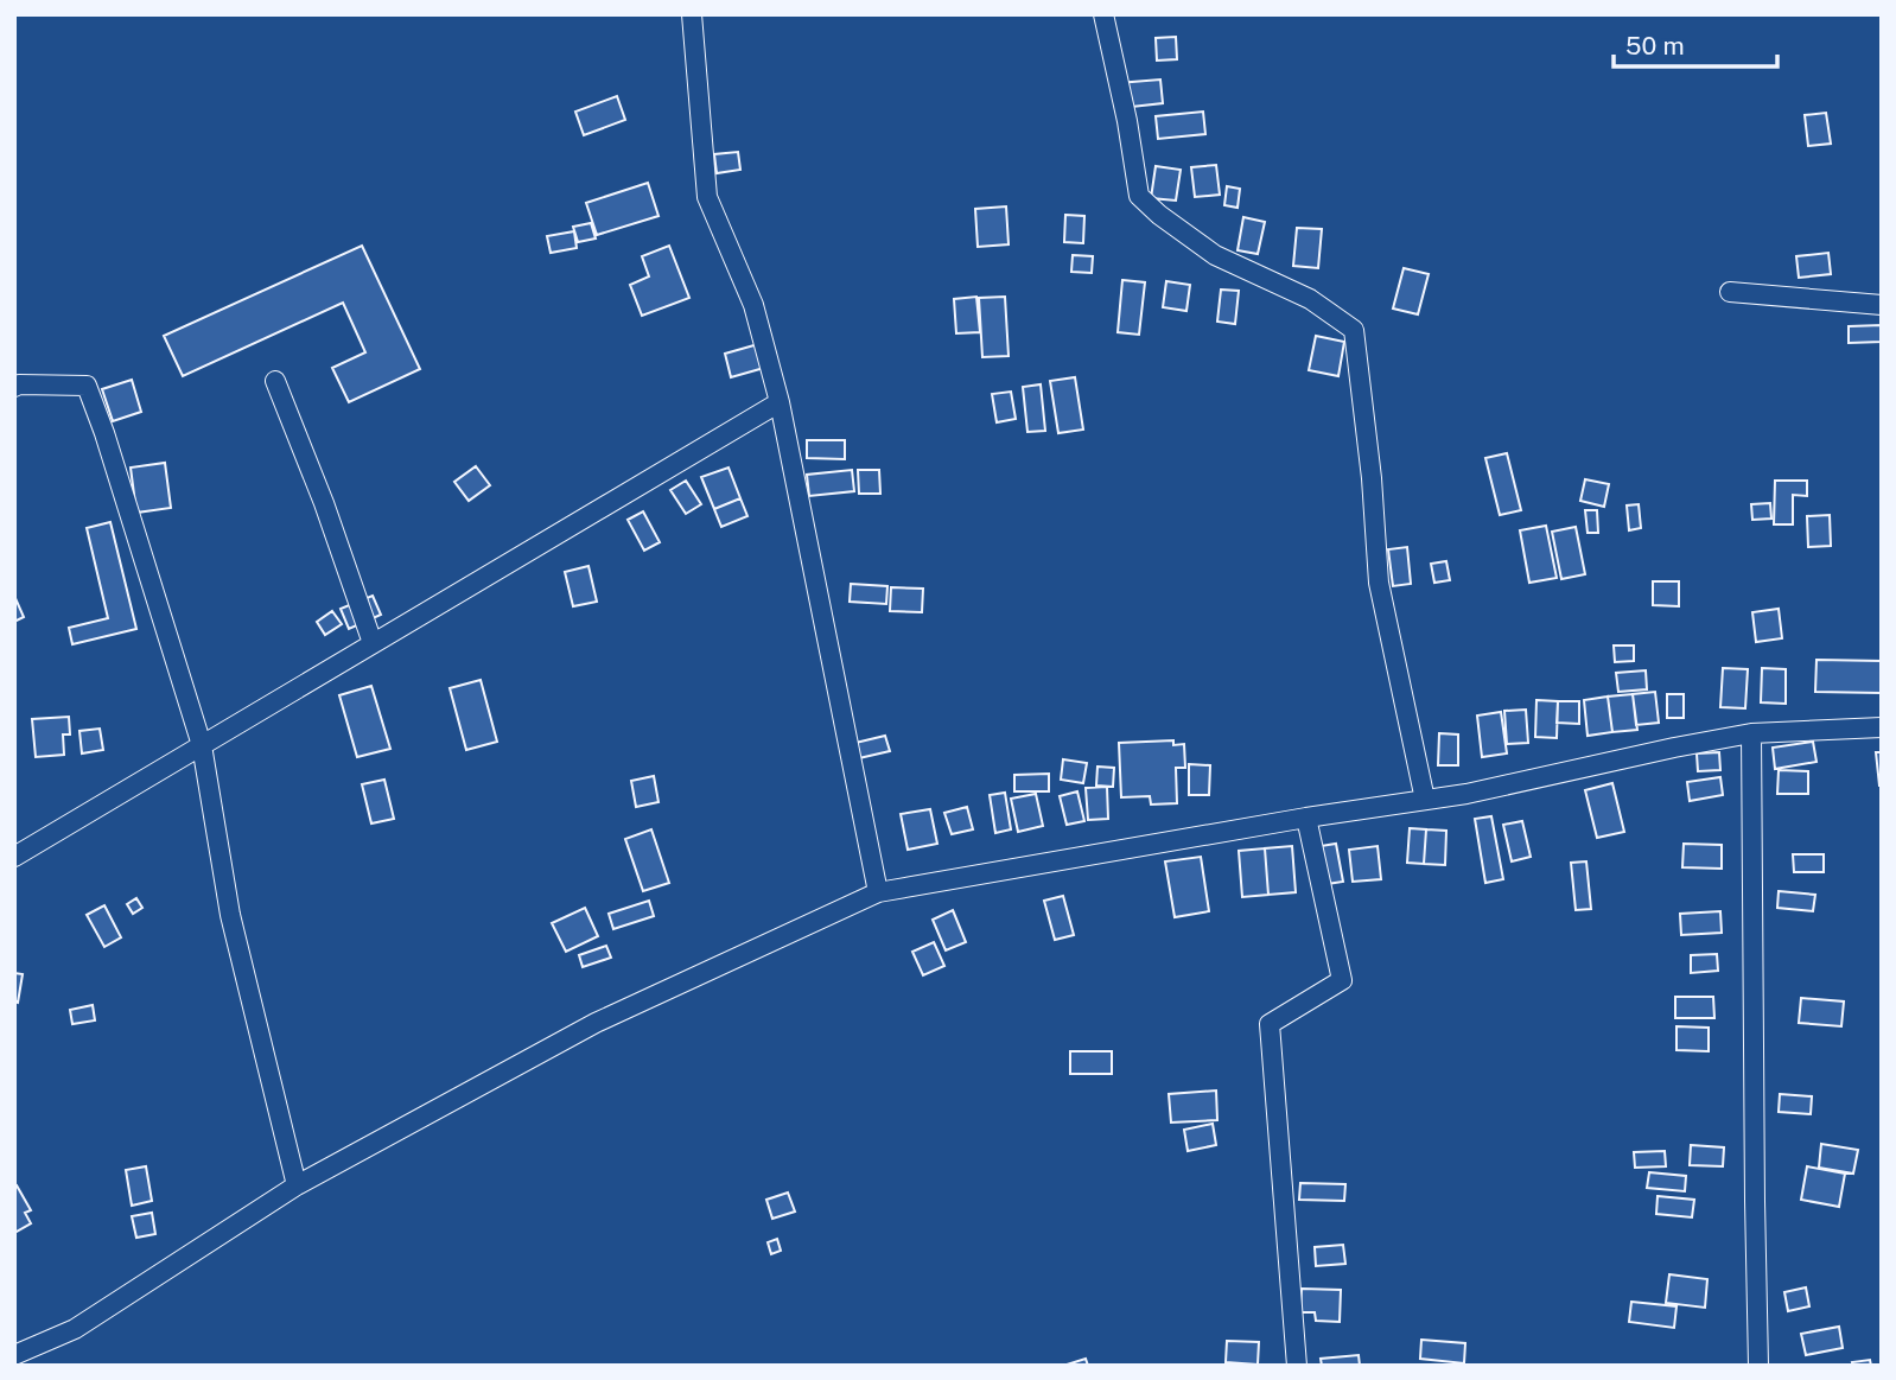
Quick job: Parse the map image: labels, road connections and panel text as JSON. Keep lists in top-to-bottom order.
{
  "scale_bar": "50 m"
}
